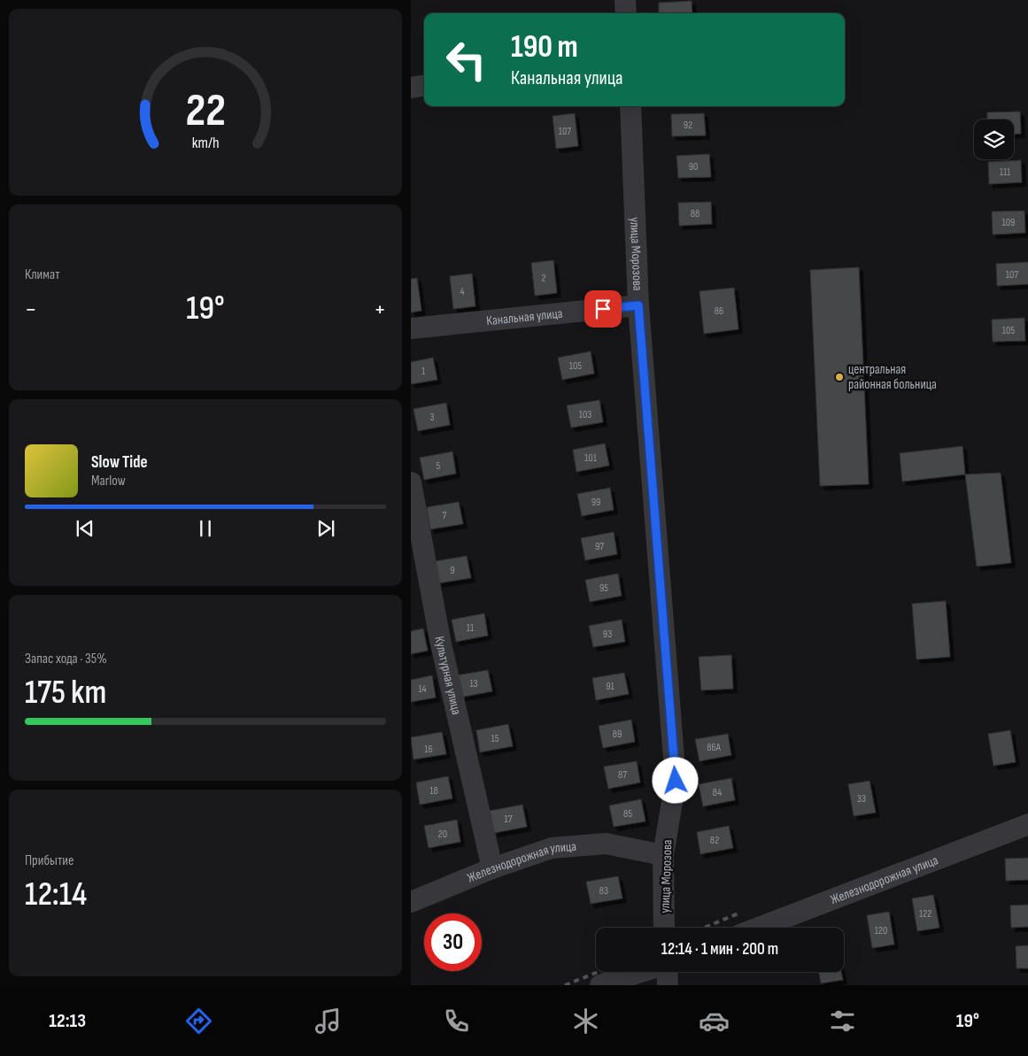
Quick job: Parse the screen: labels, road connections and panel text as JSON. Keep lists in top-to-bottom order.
{
  "streets": {
    "street": [
      "улица Морозова",
      "Канальная улица",
      "Культурная улица",
      "Железнодорожная улица"
    ]
  },
  "crossings": [
    ["улица Морозова", "Канальная улица"],
    ["улица Морозова", "Железнодорожная улица"],
    ["Культурная улица", "Железнодорожная улица"]
  ],
  "places": ["центральная районная больница"],
  "house_numbers": [
    "92",
    "107",
    "90",
    "111",
    "88",
    "109",
    "107",
    "2",
    "4",
    "86",
    "105",
    "105",
    "1",
    "103",
    "3",
    "101",
    "5",
    "99",
    "7",
    "97",
    "9",
    "95",
    "11",
    "93",
    "13",
    "91",
    "14",
    "89",
    "15",
    "86А",
    "16",
    "87",
    "18",
    "84",
    "33",
    "85",
    "17",
    "20",
    "82",
    "83",
    "122",
    "120"
  ],
  "page": {
    "turn": ["190 m", "Канальная улица"],
    "tile": [
      "Климат",
      ["Запас хода · 35%", "175 km"],
      ["Прибытие", "12:14"]
    ],
    "heat": ["−", "19°", "+"],
    "song": ["Slow Tide", "Marlow"],
    "limit": "30",
    "trip": "12:14 · 1 мин · 200 m",
    "tabs": ["12:13", "19°"],
    "gauge": ["22", "km/h"]
  }
}
